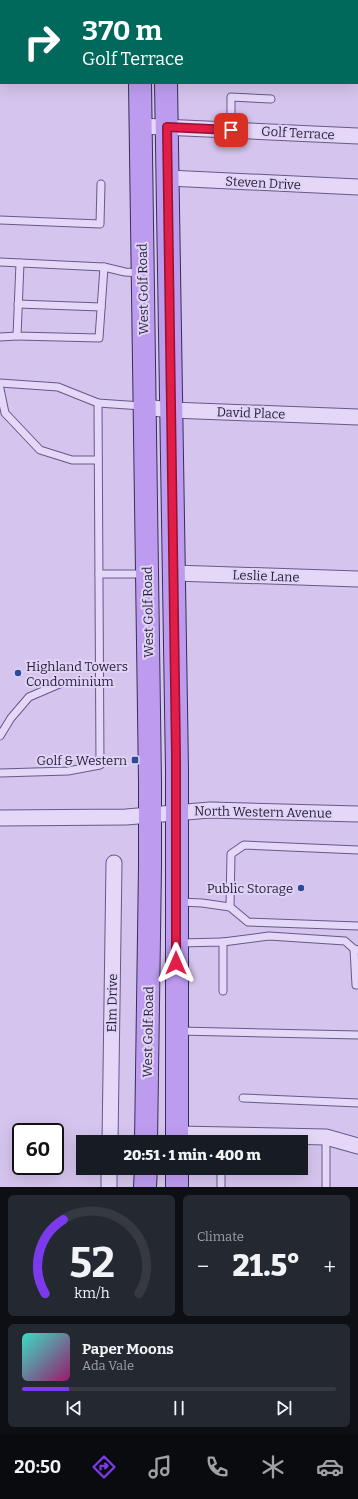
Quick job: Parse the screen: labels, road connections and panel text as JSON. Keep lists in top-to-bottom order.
{
  "streets": {
    "main road": ["West Golf Road"],
    "street": [
      "Golf Terrace",
      "Steven Drive",
      "David Place",
      "Leslie Lane",
      "North Western Avenue",
      "Elm Drive"
    ]
  },
  "crossings": [
    ["Golf Terrace", "West Golf Road"],
    ["Steven Drive", "West Golf Road"],
    ["West Golf Road", "David Place"],
    ["West Golf Road", "Leslie Lane"],
    ["West Golf Road", "North Western Avenue"]
  ],
  "places": {
    "other": ["Highland Towers Condominium", "Public Storage"],
    "transit": ["Golf & Western"]
  },
  "page": {
    "turn": ["370 m", "Golf Terrace"],
    "limit": "60",
    "trip": "20:51 · 1 min · 400 m",
    "tile": "Climate",
    "heat": ["−", "21.5°", "+"],
    "song": ["Paper Moons", "Ada Vale"],
    "tabs": "20:50",
    "gauge": ["52", "km/h"]
  }
}
